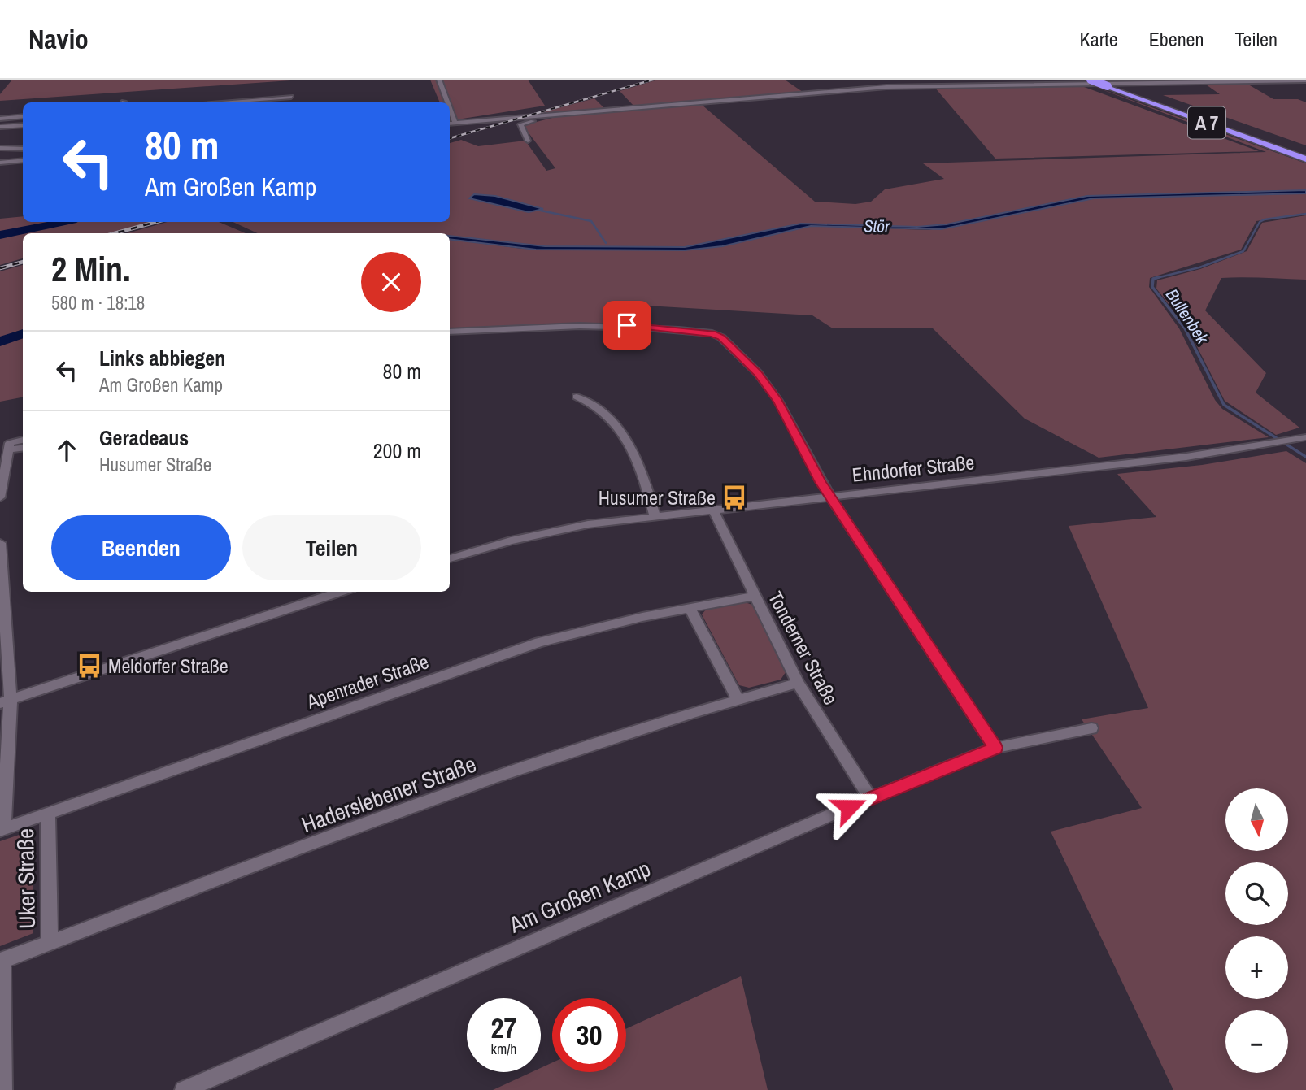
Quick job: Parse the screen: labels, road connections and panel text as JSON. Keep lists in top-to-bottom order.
{
  "streets": {
    "highway": ["A 7"],
    "street": [
      "Ehndorfer Straße",
      "Tonderner Straße",
      "Apenrader Straße",
      "Haderslebener Straße",
      "Uker Straße",
      "Am Großen Kamp"
    ]
  },
  "crossings": [
    ["Ehndorfer Straße", "Tonderner Straße"],
    ["Tonderner Straße", "Apenrader Straße"],
    ["Tonderner Straße", "Haderslebener Straße"],
    ["Tonderner Straße", "Am Großen Kamp"],
    ["Apenrader Straße", "Uker Straße"],
    ["Haderslebener Straße", "Uker Straße"]
  ],
  "water": ["Stör", "Bullenbek"],
  "places": {
    "bus stop": ["Husumer Straße", "Meldorfer Straße"]
  },
  "north": "bottom",
  "page": {
    "header": "Navio",
    "nav": ["Karte", "Ebenen", "Teilen"],
    "turn": ["80 m", "Am Großen Kamp"],
    "heading": ["2 Min.", "580 m · 18:18"],
    "list": [
      {
        "name": "Links abbiegen",
        "note": "Am Großen Kamp",
        "value": "80 m"
      },
      {
        "name": "Geradeaus",
        "note": "Husumer Straße",
        "value": "200 m"
      }
    ],
    "buttons": ["Beenden", "Teilen"],
    "map_buttons": ["+", "−"],
    "speed": "27 km/h",
    "limit": "30"
  }
}
